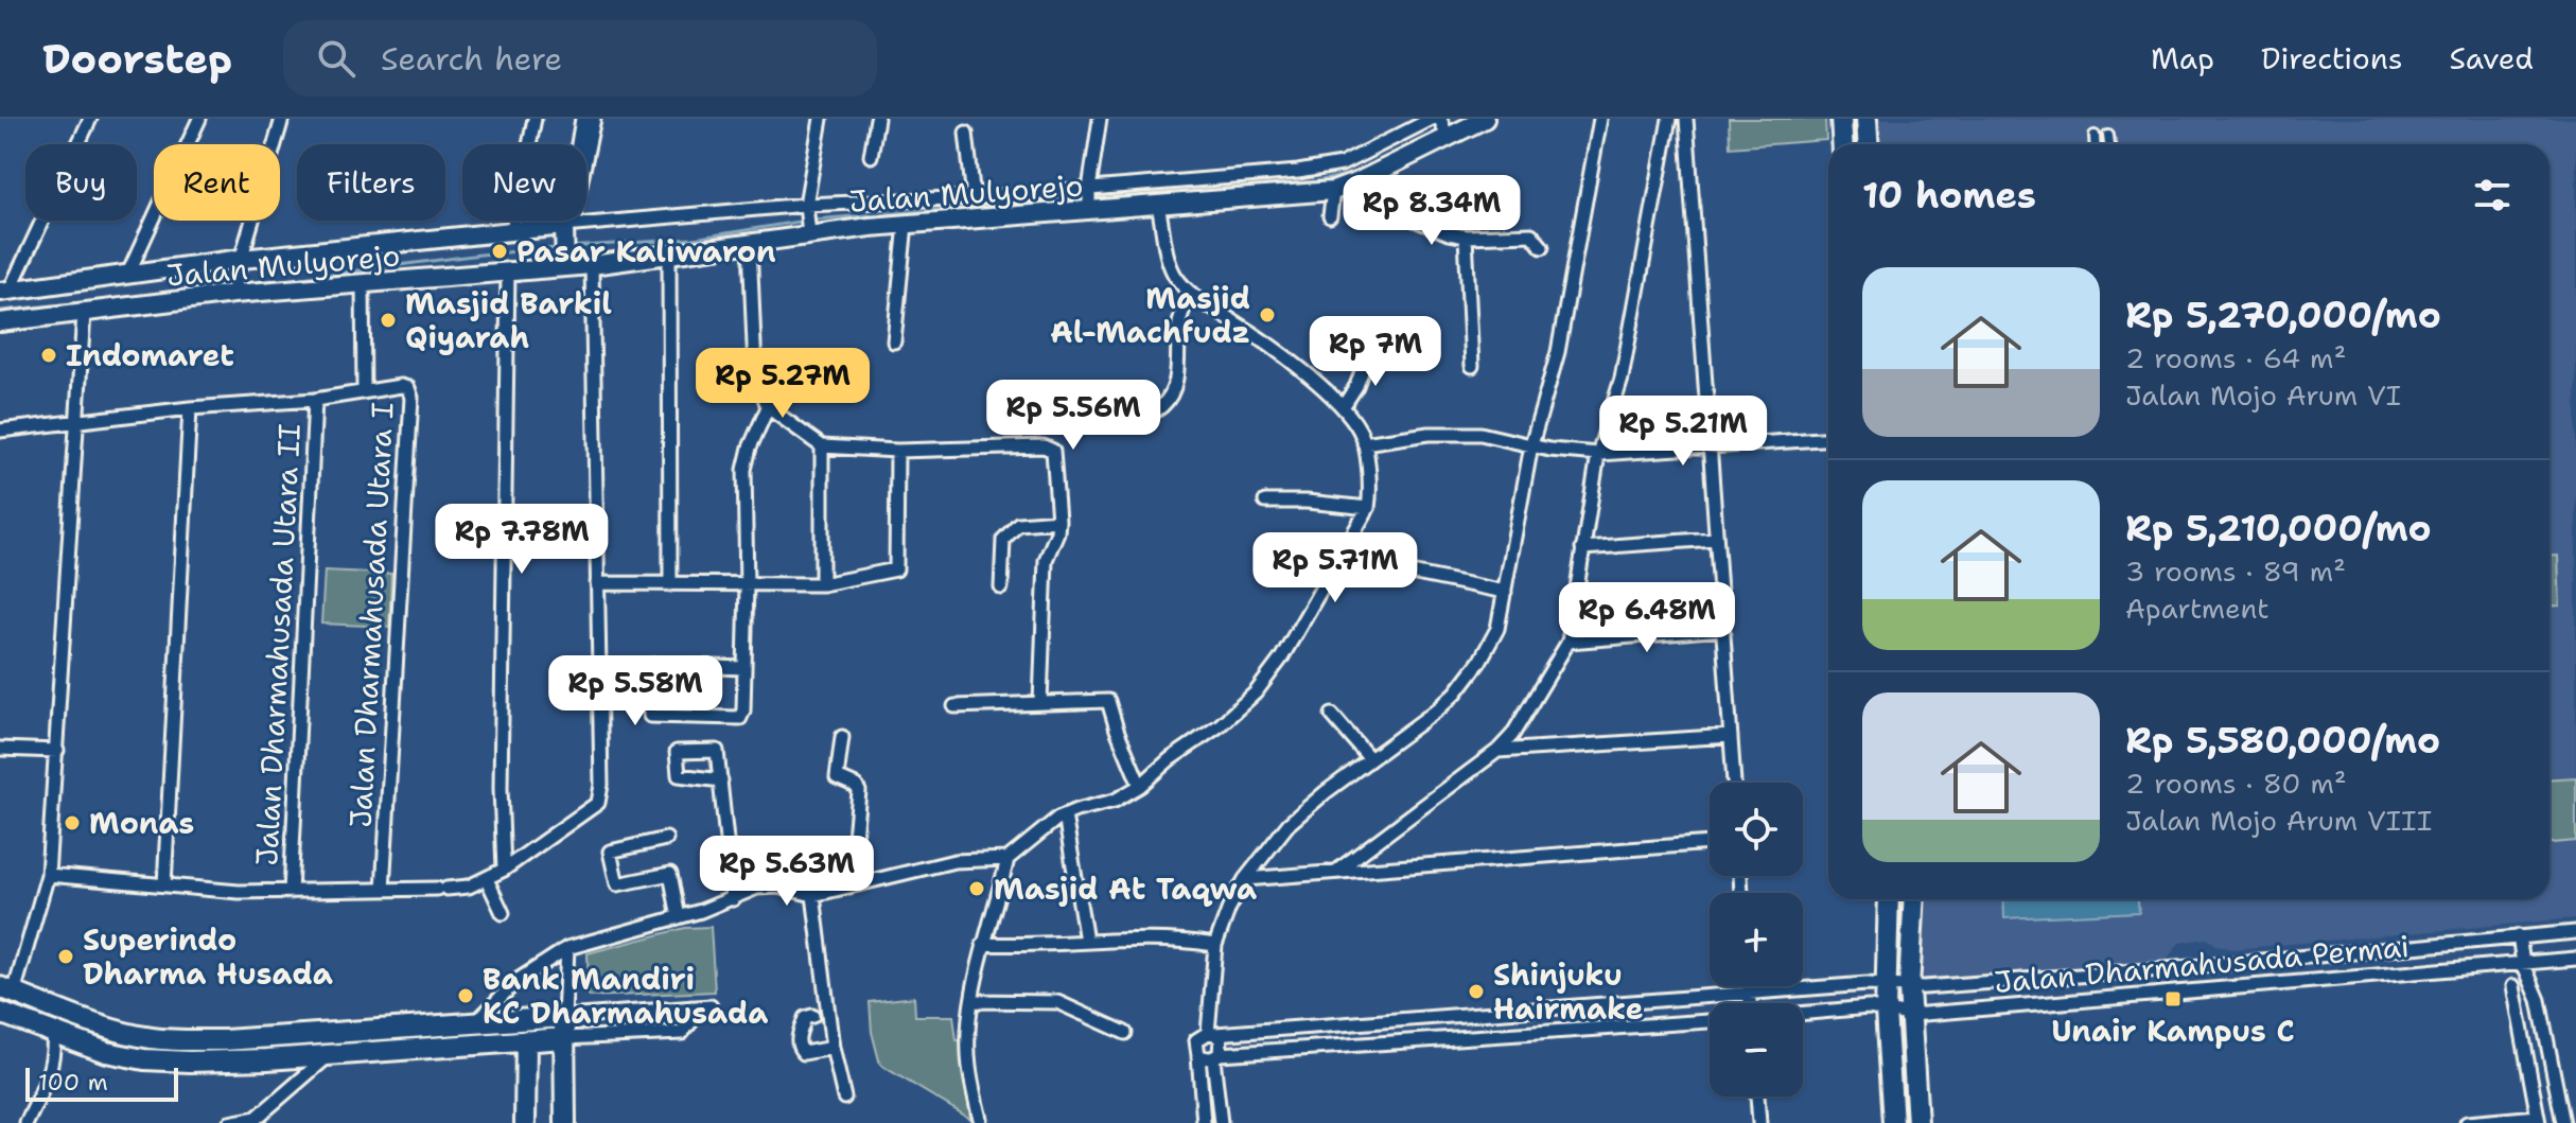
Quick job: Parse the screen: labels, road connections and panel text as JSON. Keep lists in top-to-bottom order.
{
  "streets": {
    "main road": ["Jalan Mulyorejo"],
    "street": ["Jalan Dharmahusada Utara I", "Jalan Dharmahusada Utara II", "Jalan Dharmahusada Permai"]
  },
  "crossings": [
    ["Jalan Mulyorejo", "Jalan Dharmahusada Utara I"],
    ["Jalan Dharmahusada Utara I", "Jalan Dharmahusada Utara II"]
  ],
  "places": {
    "other": [
      "Pasar Kaliwaron",
      "Masjid Al-Machfudz",
      "Masjid Barkil Qiyarah",
      "Indomaret",
      "Monas",
      "Masjid At Taqwa",
      "Superindo Dharma Husada",
      "Shinjuku Hairmake",
      "Bank Mandiri KC Dharmahusada"
    ],
    "transit": ["Unair Kampus C"]
  },
  "scale_bar": "100 m",
  "page": {
    "header": "Doorstep",
    "search": "Search here",
    "nav": ["Map", "Directions", "Saved"],
    "chip": [
      "Buy",
      "Rent",
      "Filters",
      "New"
    ],
    "heading": "10 homes",
    "price": [
      "Rp 8.34M",
      "Rp 7M",
      "Rp 5.27M",
      "Rp 5.56M",
      "Rp 5.21M",
      "Rp 7.78M",
      "Rp 5.71M",
      "Rp 6.48M",
      "Rp 5.58M",
      "Rp 5.63M"
    ],
    "list": [
      {
        "name": "Rp 5,270,000/mo",
        "note": "2 rooms · 64 m² · Jalan Mojo Arum VI"
      },
      {
        "name": "Rp 5,210,000/mo",
        "note": "3 rooms · 89 m² · Apartment"
      },
      {
        "name": "Rp 5,580,000/mo",
        "note": "2 rooms · 80 m² · Jalan Mojo Arum VIII"
      }
    ],
    "map_buttons": ["+", "−"],
    "scale": "100 m"
  }
}
